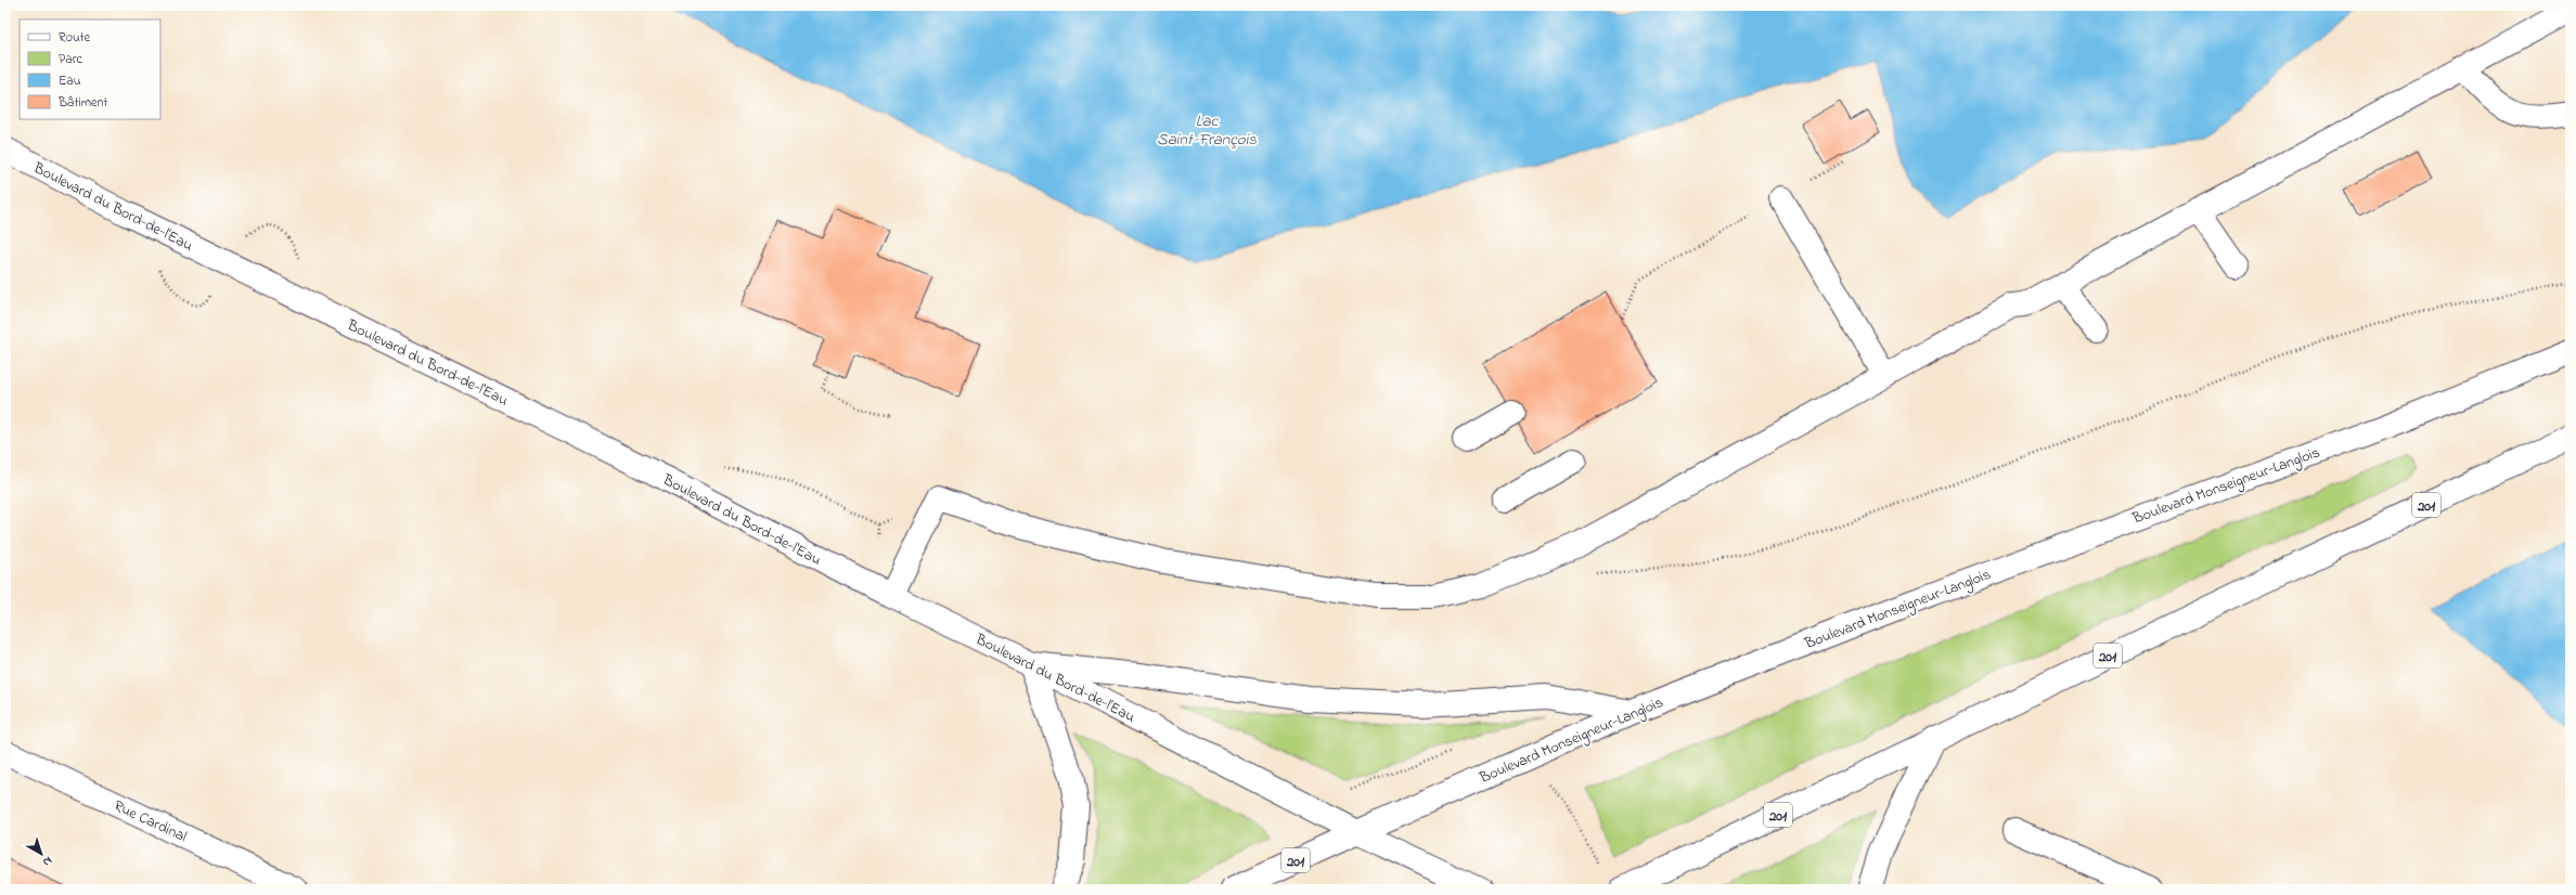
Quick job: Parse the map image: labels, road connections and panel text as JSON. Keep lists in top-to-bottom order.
{
  "streets": {
    "main road": [
      "Boulevard du Bord-de-l'Eau",
      "Boulevard Monseigneur-Langlois",
      "201",
      "Rue Cardinal"
    ]
  },
  "crossings": [
    ["Boulevard du Bord-de-l'Eau", "Boulevard Monseigneur-Langlois"]
  ],
  "water": ["Lac Saint-François"],
  "legend": [
    "Route",
    "Parc",
    "Eau",
    "Bâtiment"
  ],
  "north": "bottom right"
}
